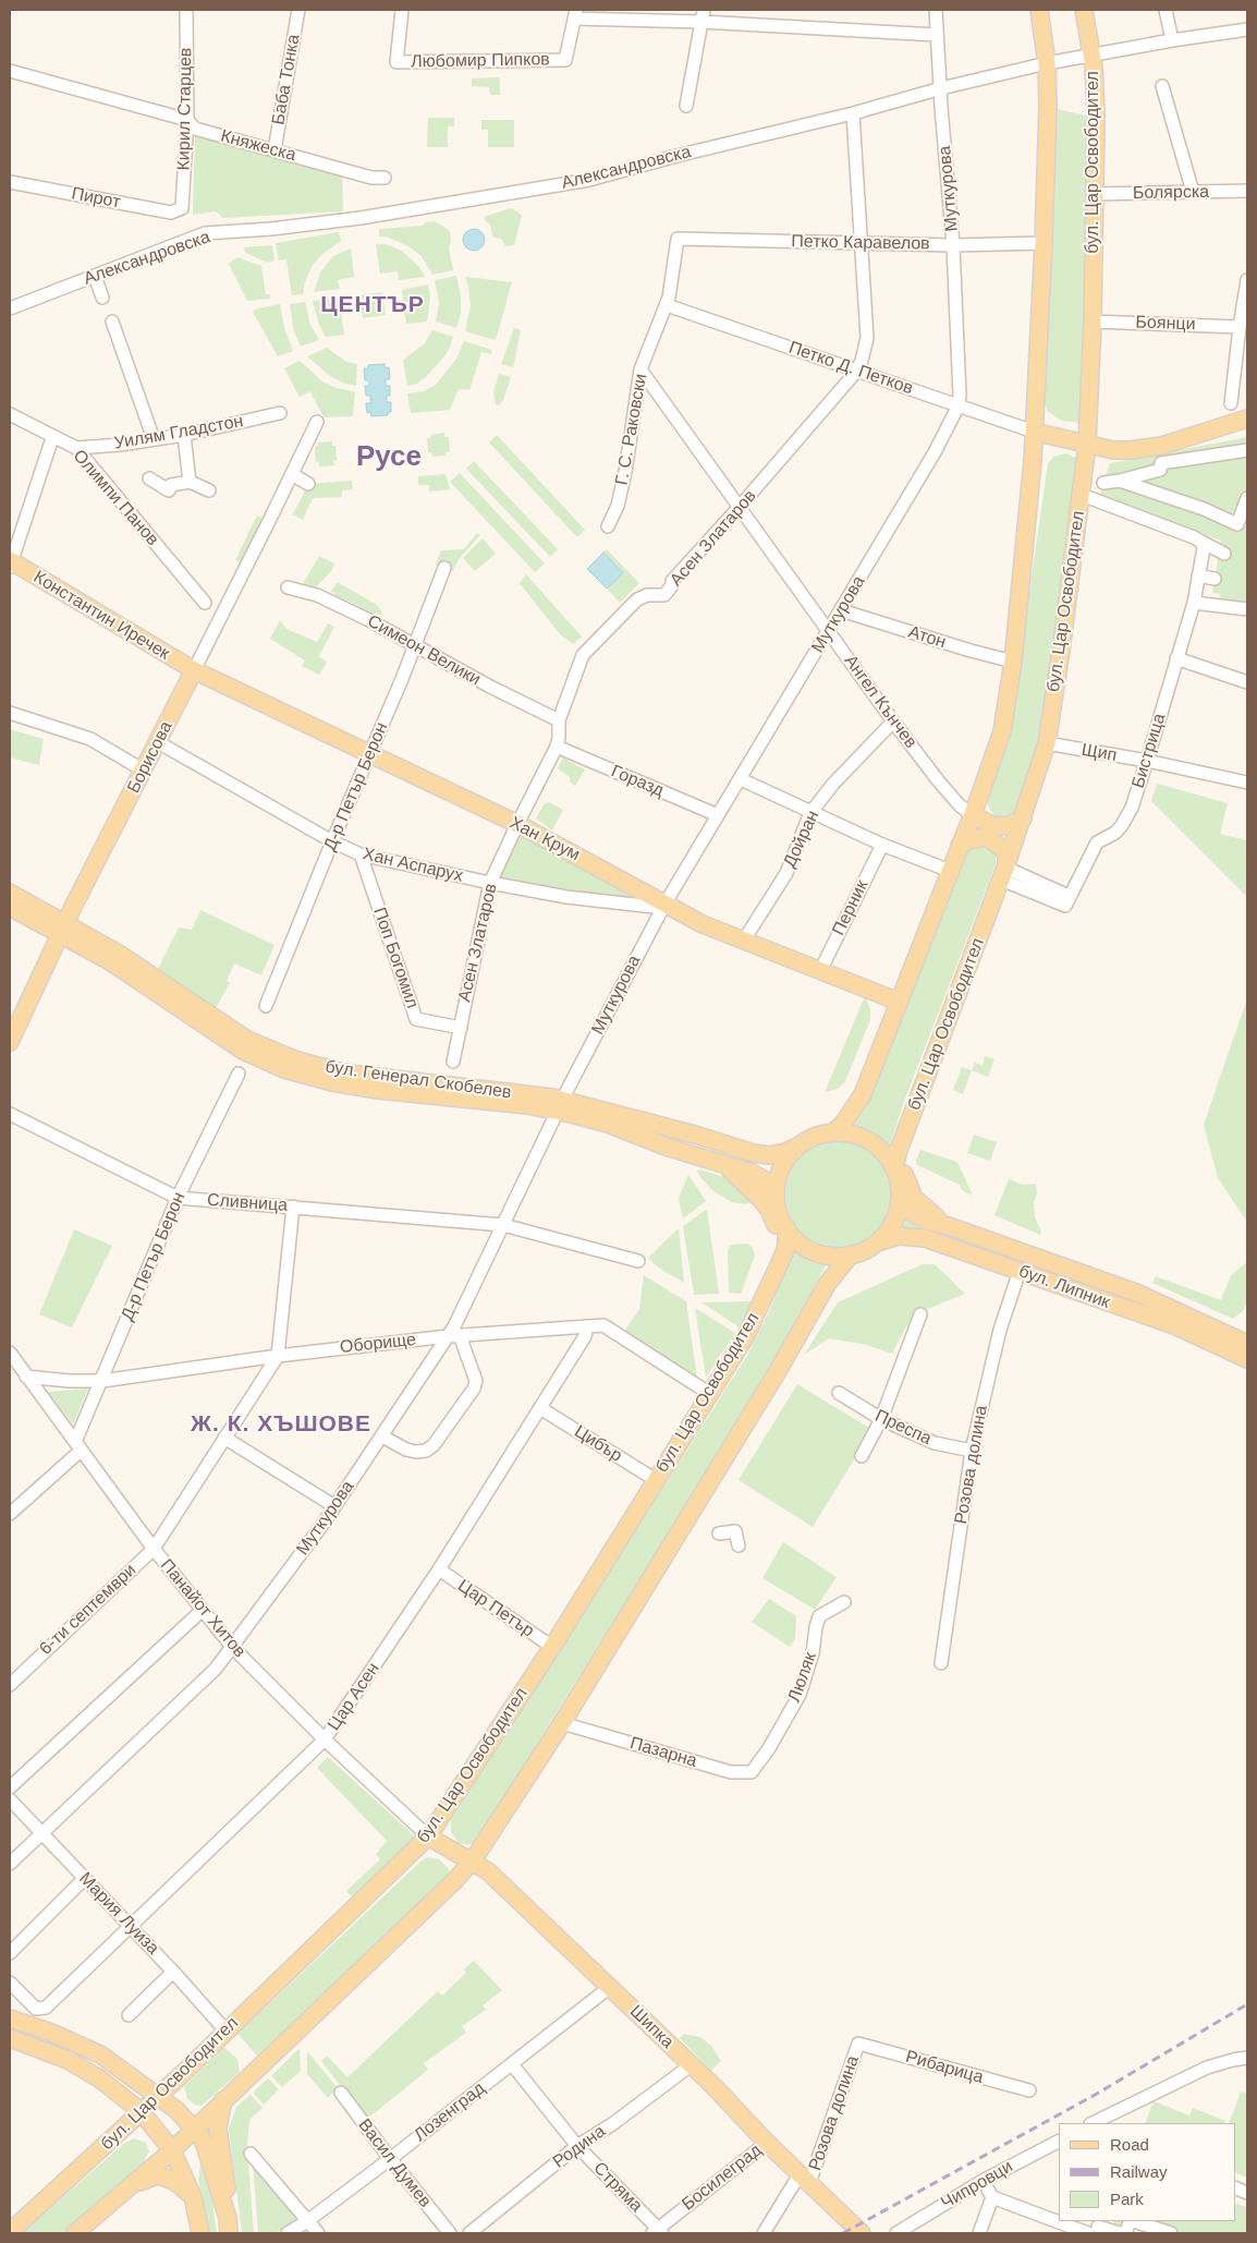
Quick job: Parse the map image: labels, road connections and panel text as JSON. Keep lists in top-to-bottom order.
{
  "streets": {
    "main road": [
      "бул. Цар Освободител",
      "Константин Иречек",
      "Борисова",
      "Хан Крум",
      "бул. Генерал Скобелев",
      "бул. Липник",
      "Шипка"
    ],
    "street": [
      "Любомир Пипков",
      "Баба Тонка",
      "Кирил Старцев",
      "Княжеска",
      "Александровска",
      "Муткурова",
      "Болярска",
      "Пирот",
      "Петко Каравелов",
      "Боянци",
      "Петко Д. Петков",
      "Г. С. Раковски",
      "Уилям Гладстон",
      "Олимпи Панов",
      "Асен Златаров",
      "Атон",
      "Симеон Велики",
      "Ангел Кънчев",
      "Бистрица",
      "Щип",
      "Горазд",
      "Д-р Петър Берон",
      "Дойран",
      "Хан Аспарух",
      "Перник",
      "Поп Богомил",
      "Сливница",
      "Оборище",
      "Преспа",
      "Цибър",
      "Розова долина",
      "Панайот Хитов",
      "Цар Петър",
      "6-ти септември",
      "Люляк",
      "Цар Асен",
      "Пазарна",
      "Мария Луиза",
      "Рибарица",
      "Лозенград",
      "Родина",
      "Васил Думев",
      "Босилеград",
      "Чипровци",
      "Стряма"
    ]
  },
  "crossings": [
    ["Баба Тонка", "Княжеска"],
    ["Кирил Старцев", "Княжеска"],
    ["Кирил Старцев", "Пирот"],
    ["бул. Цар Освободител", "Александровска"],
    ["бул. Цар Освободител", "Болярска"],
    ["бул. Цар Освободител", "Боянци"],
    ["бул. Цар Освободител", "Бистрица"],
    ["бул. Цар Освободител", "Щип"],
    ["бул. Цар Освободител", "бул. Генерал Скобелев"],
    ["бул. Цар Освободител", "бул. Липник"],
    ["бул. Цар Освободител", "Оборище"],
    ["бул. Цар Освободител", "Цибър"],
    ["бул. Цар Освободител", "Панайот Хитов"],
    ["бул. Цар Освободител", "Цар Петър"],
    ["бул. Цар Освободител", "Пазарна"],
    ["бул. Цар Освободител", "Мария Луиза"],
    ["бул. Цар Освободител", "Шипка"],
    ["Александровска", "Муткурова"],
    ["Александровска", "Асен Златаров"],
    ["Муткурова", "Петко Каравелов"],
    ["Муткурова", "Петко Д. Петков"],
    ["Муткурова", "Атон"],
    ["Муткурова", "Ангел Кънчев"],
    ["Муткурова", "Горазд"],
    ["Муткурова", "Хан Крум"],
    ["Муткурова", "Хан Аспарух"],
    ["Муткурова", "бул. Генерал Скобелев"],
    ["Муткурова", "Сливница"],
    ["Муткурова", "Оборище"],
    ["Муткурова", "Панайот Хитов"],
    ["Муткурова", "Мария Луиза"],
    ["Петко Каравелов", "Г. С. Раковски"],
    ["Петко Каравелов", "Асен Златаров"],
    ["Петко Д. Петков", "Г. С. Раковски"],
    ["Петко Д. Петков", "Асен Златаров"],
    ["Г. С. Раковски", "Ангел Кънчев"],
    ["Уилям Гладстон", "Олимпи Панов"],
    ["Асен Златаров", "Симеон Велики"],
    ["Асен Златаров", "Ангел Кънчев"],
    ["Асен Златаров", "Горазд"],
    ["Асен Златаров", "Хан Крум"],
    ["Асен Златаров", "Хан Аспарух"],
    ["Асен Златаров", "Поп Богомил"],
    ["Константин Иречек", "Борисова"],
    ["Константин Иречек", "Хан Крум"],
    ["Симеон Велики", "Д-р Петър Берон"],
    ["Ангел Кънчев", "Дойран"],
    ["Бистрица", "Щип"],
    ["Борисова", "Хан Крум"],
    ["Борисова", "Хан Аспарух"],
    ["Борисова", "бул. Генерал Скобелев"],
    ["Д-р Петър Берон", "Хан Крум"],
    ["Д-р Петър Берон", "Хан Аспарух"],
    ["Д-р Петър Берон", "Сливница"],
    ["Д-р Петър Берон", "Оборище"],
    ["Д-р Петър Берон", "Панайот Хитов"],
    ["Хан Крум", "Дойран"],
    ["Хан Крум", "Хан Аспарух"],
    ["Хан Крум", "Перник"],
    ["Хан Аспарух", "Поп Богомил"],
    ["бул. Генерал Скобелев", "бул. Липник"],
    ["Сливница", "6-ти септември"],
    ["бул. Липник", "Розова долина"],
    ["Оборище", "Панайот Хитов"],
    ["Оборище", "6-ти септември"],
    ["Оборище", "Цар Асен"],
    ["Преспа", "Розова долина"],
    ["Цибър", "Цар Асен"],
    ["Розова долина", "Шипка"],
    ["Розова долина", "Рибарица"],
    ["Панайот Хитов", "6-ти септември"],
    ["Панайот Хитов", "Цар Асен"],
    ["Панайот Хитов", "Шипка"],
    ["Цар Петър", "Цар Асен"],
    ["Люляк", "Пазарна"],
    ["Цар Асен", "Мария Луиза"],
    ["Шипка", "Лозенград"],
    ["Шипка", "Родина"],
    ["Шипка", "Босилеград"],
    ["Лозенград", "Васил Думев"],
    ["Лозенград", "Стряма"],
    ["Родина", "Стряма"],
    ["Босилеград", "Стряма"]
  ],
  "districts": ["ЦЕНТЪР", "Русе", "Ж. К. ХЪШОВЕ"],
  "legend": ["Road", "Railway", "Park"]
}
